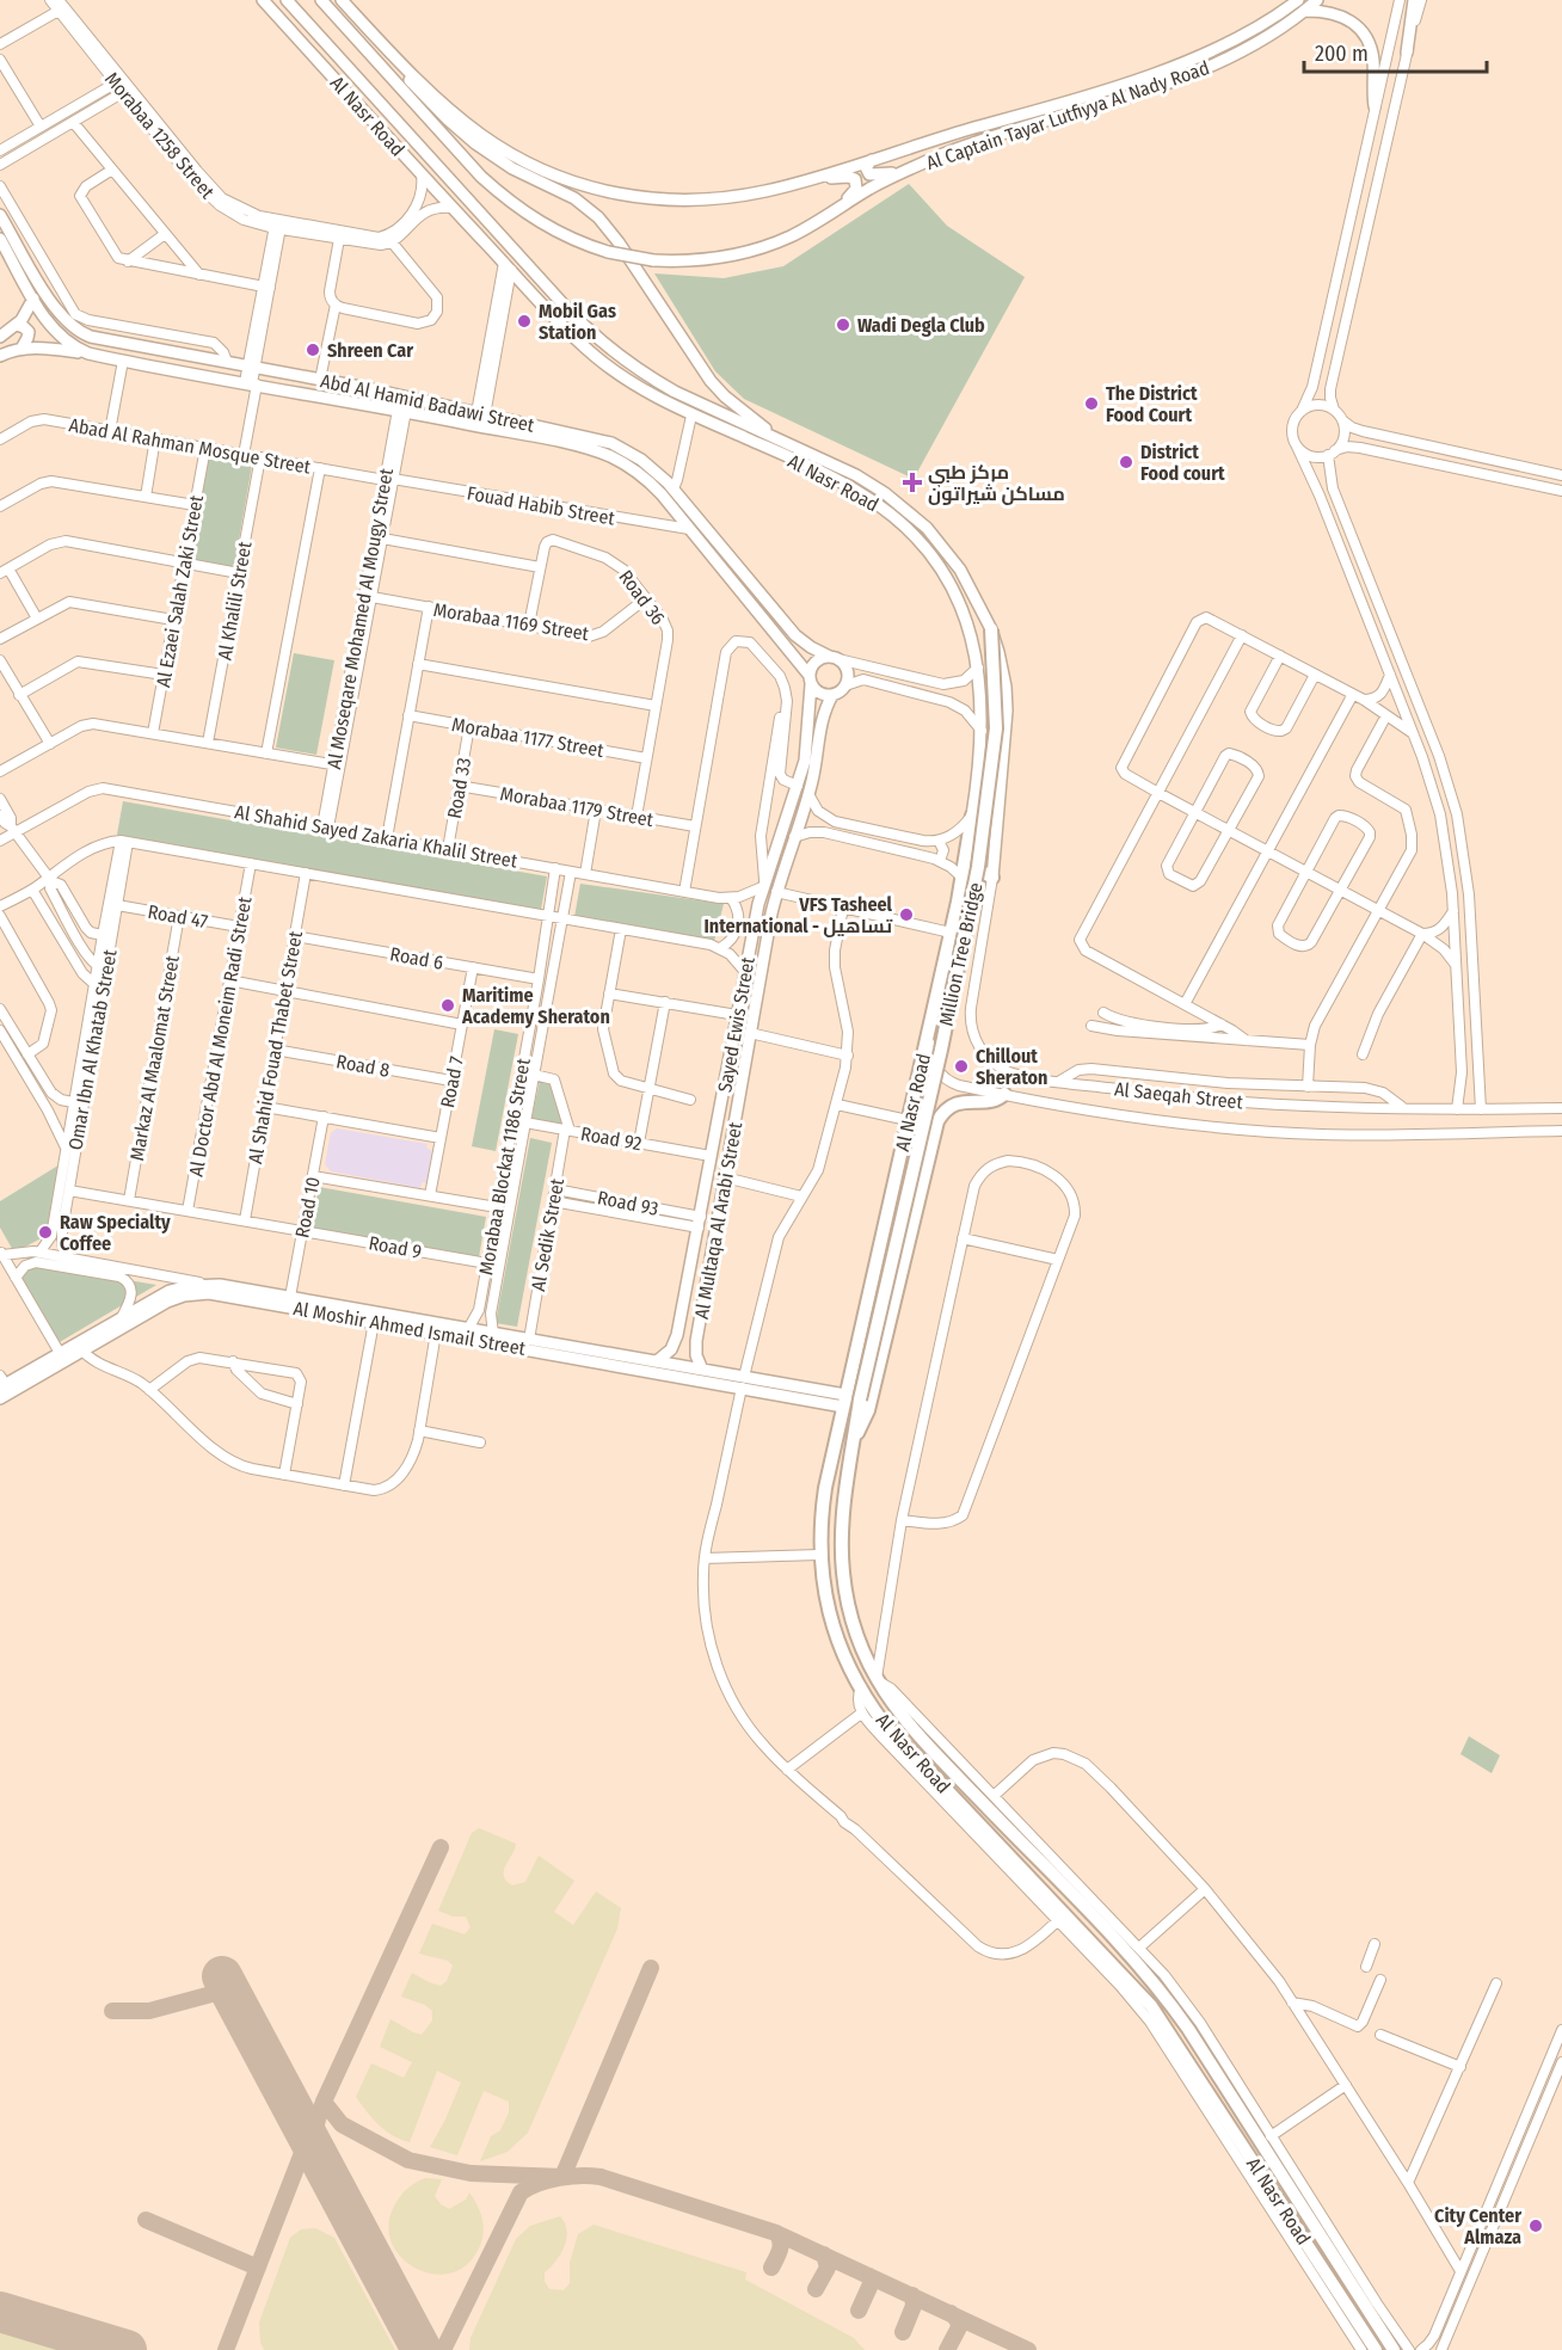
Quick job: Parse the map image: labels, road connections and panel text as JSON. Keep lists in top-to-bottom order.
{
  "streets": {
    "highway": ["Al Nasr Road", "Million Tree Bridge"],
    "main road": [
      "Al Captain Tayar Lutfiyya Al Nady Road",
      "Abd Al Hamid Badawi Street",
      "Sayed Ewis Street",
      "Al Multaqa Al Arabi Street",
      "Al Moshir Ahmed Ismail Street"
    ],
    "street": [
      "Morabaa 1258 Street",
      "Abad Al Rahman Mosque Street",
      "Fouad Habib Street",
      "Al Ezaei Salah Zaki Street",
      "Road 36",
      "Al Khalili Street",
      "Al Moseqare Mohamed Al Mougy Street",
      "Morabaa 1169 Street",
      "Morabaa 1177 Street",
      "Road 33",
      "Morabaa 1179 Street",
      "Al Shahid Sayed Zakaria Khalil Street",
      "Road 47",
      "Road 6",
      "Al Doctor Abd Al Moneim Radi Street",
      "Al Shahid Fouad Thabet Street",
      "Omar Ibn Al Khatab Street",
      "Markaz Al Maalomat Street",
      "Road 8",
      "Road 7",
      "Al Saeqah Street",
      "Road 92",
      "Morabaa Blockat 1186 Street",
      "Road 93",
      "Road 10",
      "Al Sedik Street",
      "Road 9"
    ]
  },
  "crossings": [
    ["Al Nasr Road", "Million Tree Bridge"],
    ["Al Nasr Road", "Al Saeqah Street"],
    ["Al Nasr Road", "Al Multaqa Al Arabi Street"],
    ["Al Nasr Road", "Al Moshir Ahmed Ismail Street"],
    ["Abd Al Hamid Badawi Street", "Fouad Habib Street"],
    ["Abd Al Hamid Badawi Street", "Al Moseqare Mohamed Al Mougy Street"],
    ["Abd Al Hamid Badawi Street", "Sayed Ewis Street"],
    ["Abd Al Hamid Badawi Street", "Al Multaqa Al Arabi Street"],
    ["Abad Al Rahman Mosque Street", "Fouad Habib Street"],
    ["Abad Al Rahman Mosque Street", "Al Ezaei Salah Zaki Street"],
    ["Abad Al Rahman Mosque Street", "Al Khalili Street"],
    ["Abad Al Rahman Mosque Street", "Al Moseqare Mohamed Al Mougy Street"],
    ["Fouad Habib Street", "Al Moseqare Mohamed Al Mougy Street"],
    ["Road 36", "Morabaa 1169 Street"],
    ["Road 36", "Morabaa 1177 Street"],
    ["Road 36", "Morabaa 1179 Street"],
    ["Al Moseqare Mohamed Al Mougy Street", "Morabaa 1169 Street"],
    ["Al Moseqare Mohamed Al Mougy Street", "Al Shahid Sayed Zakaria Khalil Street"],
    ["Morabaa 1177 Street", "Road 33"],
    ["Road 33", "Morabaa 1179 Street"],
    ["Road 33", "Al Shahid Sayed Zakaria Khalil Street"],
    ["Al Shahid Sayed Zakaria Khalil Street", "Sayed Ewis Street"],
    ["Al Shahid Sayed Zakaria Khalil Street", "Morabaa Blockat 1186 Street"],
    ["Road 47", "Al Doctor Abd Al Moneim Radi Street"],
    ["Road 47", "Omar Ibn Al Khatab Street"],
    ["Road 47", "Markaz Al Maalomat Street"],
    ["Road 6", "Al Shahid Fouad Thabet Street"],
    ["Road 6", "Road 7"],
    ["Road 6", "Morabaa Blockat 1186 Street"],
    ["Sayed Ewis Street", "Road 92"],
    ["Sayed Ewis Street", "Road 93"],
    ["Sayed Ewis Street", "Al Multaqa Al Arabi Street"],
    ["Al Doctor Abd Al Moneim Radi Street", "Road 9"],
    ["Al Shahid Fouad Thabet Street", "Road 8"],
    ["Al Shahid Fouad Thabet Street", "Road 9"],
    ["Omar Ibn Al Khatab Street", "Road 9"],
    ["Omar Ibn Al Khatab Street", "Al Moshir Ahmed Ismail Street"],
    ["Markaz Al Maalomat Street", "Road 9"],
    ["Road 8", "Road 7"],
    ["Road 92", "Morabaa Blockat 1186 Street"],
    ["Road 92", "Al Sedik Street"],
    ["Morabaa Blockat 1186 Street", "Road 9"],
    ["Morabaa Blockat 1186 Street", "Al Moshir Ahmed Ismail Street"],
    ["Road 93", "Al Sedik Street"],
    ["Road 10", "Road 9"],
    ["Road 10", "Al Moshir Ahmed Ismail Street"],
    ["Al Multaqa Al Arabi Street", "Al Moshir Ahmed Ismail Street"],
    ["Al Sedik Street", "Al Moshir Ahmed Ismail Street"]
  ],
  "places": {
    "other": [
      "Mobil Gas Station",
      "Wadi Degla Club",
      "Shreen Car",
      "The District Food Court",
      "District Food court",
      "VFS Tasheel International - تساهيل",
      "Maritime Academy Sheraton",
      "Chillout Sheraton",
      "Raw Specialty Coffee",
      "City Center Almaza"
    ],
    "health": ["مركز طبي مساكن شيراتون"]
  },
  "scale_bar": "200 m"
}
